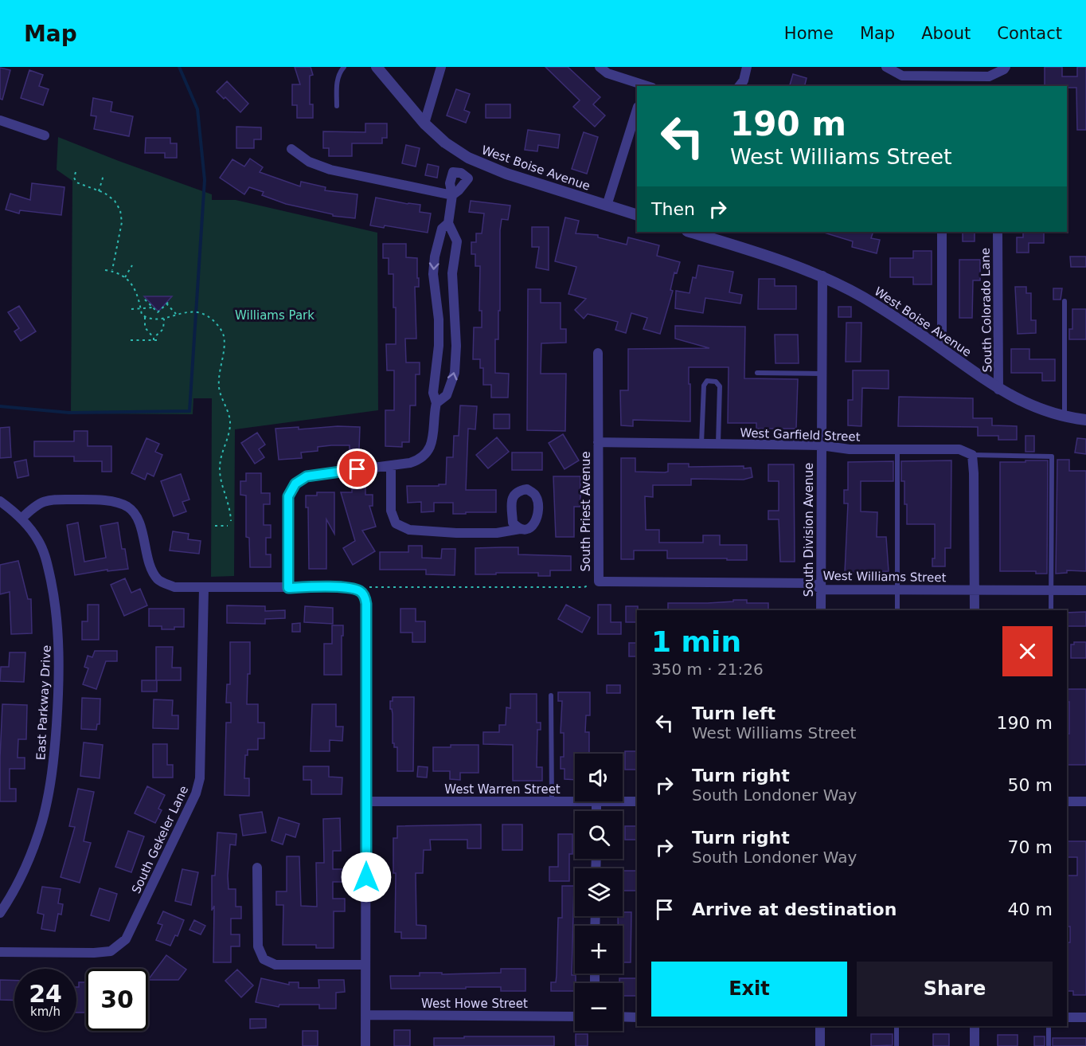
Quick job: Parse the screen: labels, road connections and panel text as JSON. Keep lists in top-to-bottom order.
{
  "streets": {
    "street": [
      "West Boise Avenue",
      "South Colorado Lane",
      "West Garfield Street",
      "South Priest Avenue",
      "South Division Avenue",
      "West Williams Street",
      "East Parkway Drive",
      "West Warren Street",
      "South Gekeler Lane",
      "West Howe Street"
    ]
  },
  "crossings": [
    ["West Boise Avenue", "South Colorado Lane"],
    ["West Boise Avenue", "South Division Avenue"],
    ["West Garfield Street", "South Priest Avenue"],
    ["West Garfield Street", "South Division Avenue"],
    ["South Priest Avenue", "West Williams Street"],
    ["South Division Avenue", "West Williams Street"]
  ],
  "parks": ["Williams Park"],
  "page": {
    "header": "Map",
    "nav": [
      "Home",
      "Map",
      "About",
      "Contact"
    ],
    "turn": ["190 m", "West Williams Street"],
    "then": "Then",
    "heading": ["1 min", "350 m · 21:26"],
    "list": [
      {
        "name": "Turn left",
        "note": "West Williams Street",
        "value": "190 m"
      },
      {
        "name": "Turn right",
        "note": "South Londoner Way",
        "value": "50 m"
      },
      {
        "name": "Turn right",
        "note": "South Londoner Way",
        "value": "70 m"
      },
      {
        "name": "Arrive at destination",
        "value": "40 m"
      }
    ],
    "map_buttons": ["+", "−"],
    "buttons": ["Exit", "Share"],
    "speed": "24 km/h",
    "limit": "30"
  }
}
